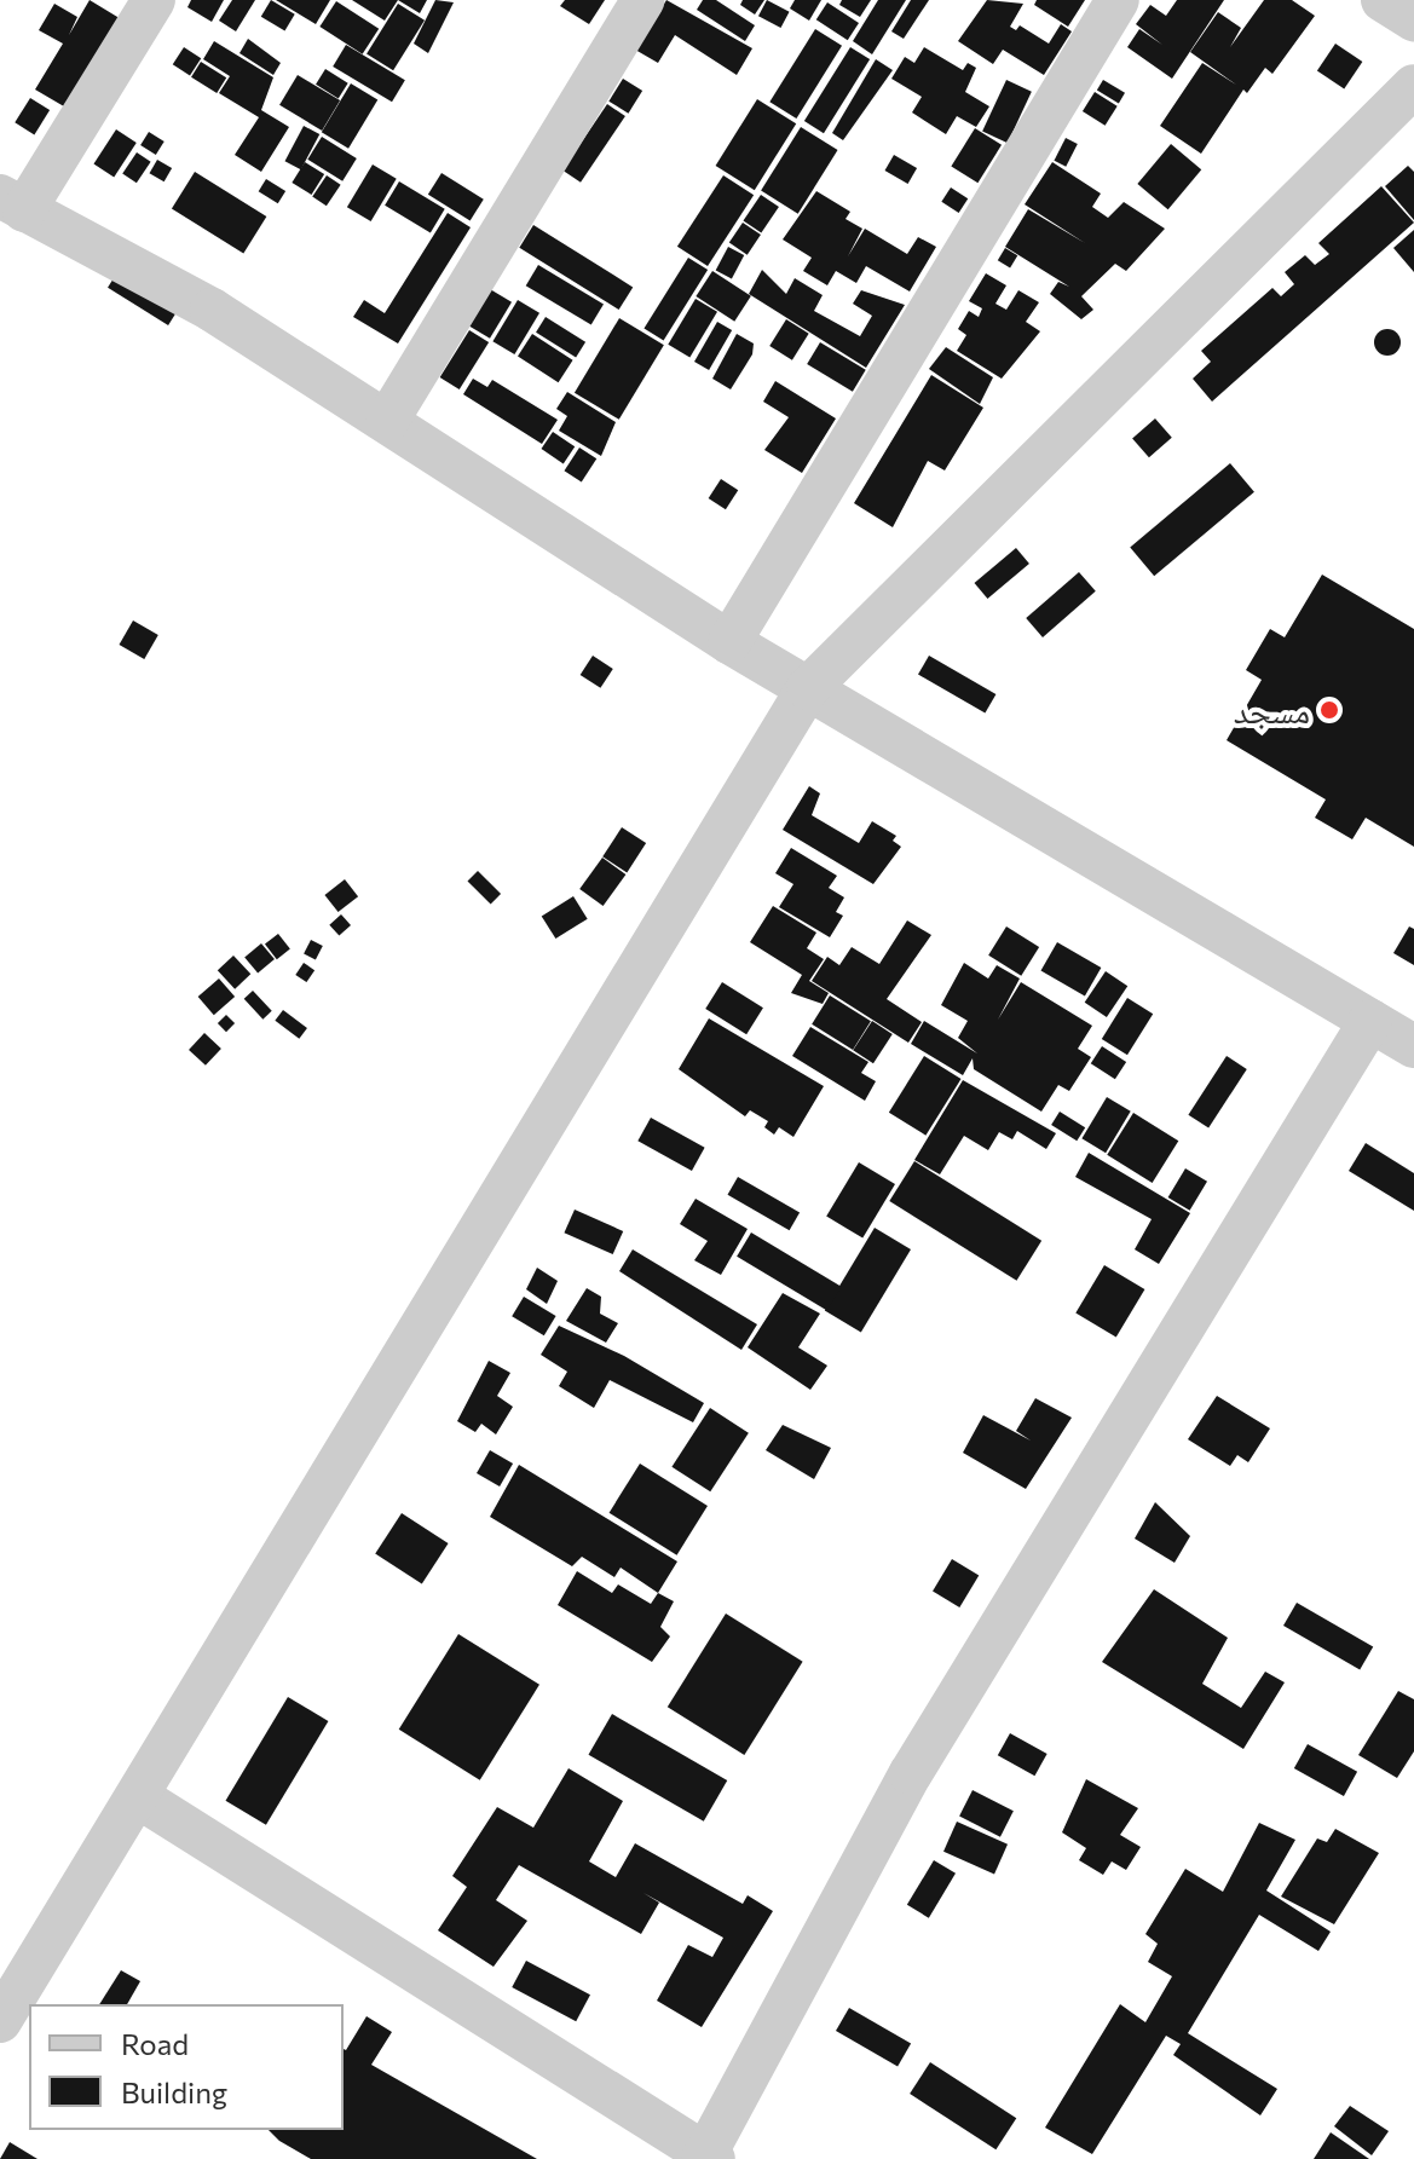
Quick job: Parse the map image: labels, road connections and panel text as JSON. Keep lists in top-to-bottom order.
{
  "places": ["مسجد"],
  "legend": ["Road", "Building"]
}
